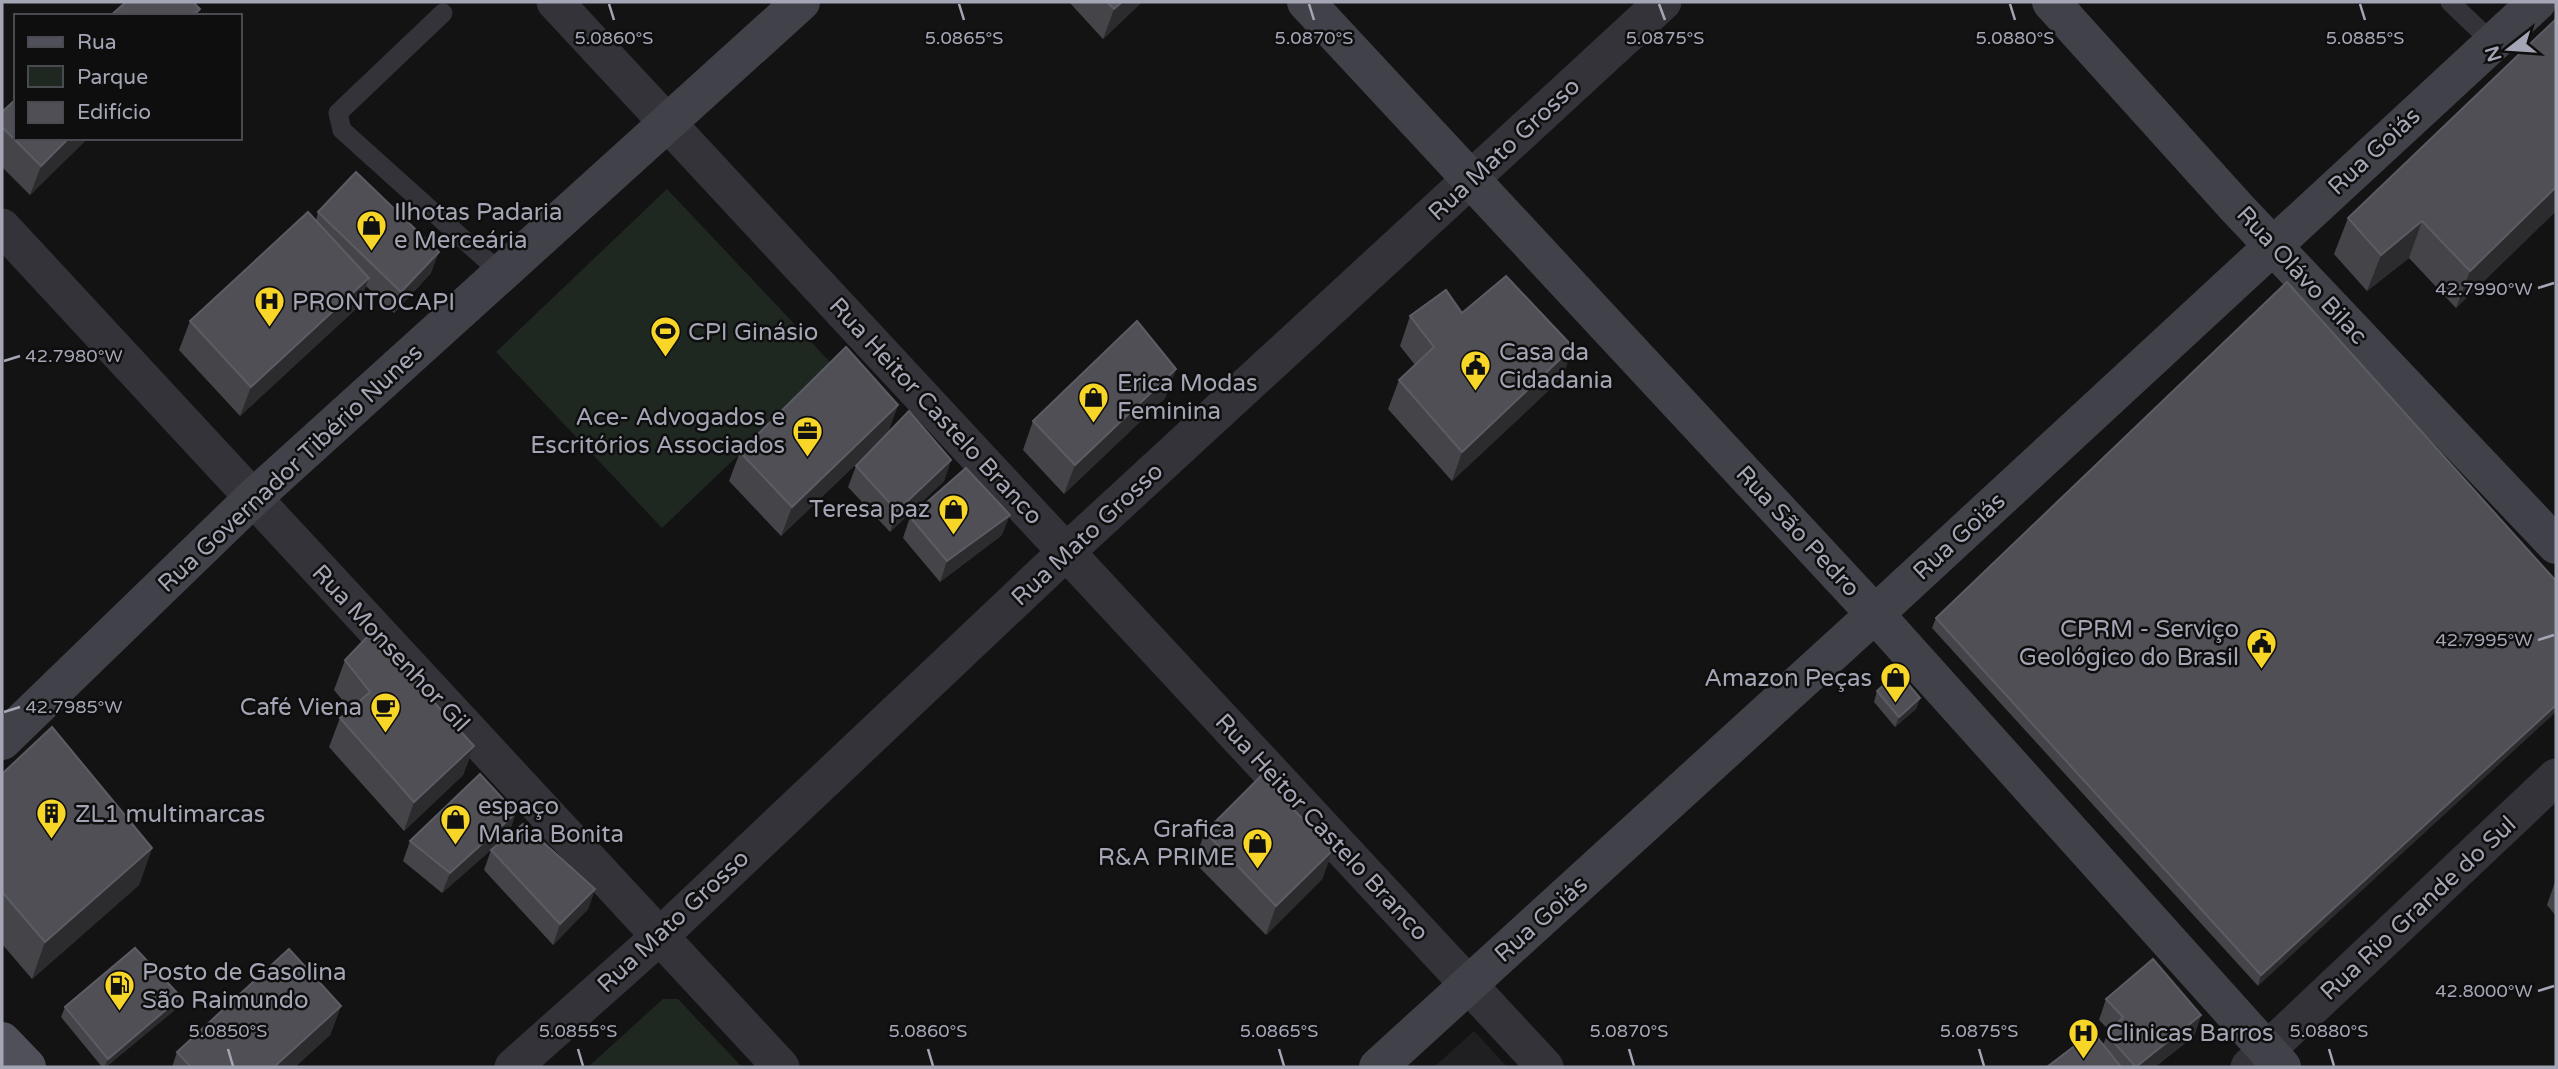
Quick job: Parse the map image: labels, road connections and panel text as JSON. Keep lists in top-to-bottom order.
{
  "streets": {
    "street": [
      "Rua Mato Grosso",
      "Rua Goiás",
      "Rua Olávo Bilac",
      "Rua Heitor Castelo Branco",
      "Rua Governador Tibério Nunes",
      "Rua São Pedro",
      "Rua Monsenhor Gil",
      "Rua Rio Grande do Sul"
    ]
  },
  "crossings": [
    ["Rua Mato Grosso", "Rua Heitor Castelo Branco"],
    ["Rua Mato Grosso", "Rua São Pedro"],
    ["Rua Mato Grosso", "Rua Monsenhor Gil"],
    ["Rua Goiás", "Rua Olávo Bilac"],
    ["Rua Goiás", "Rua Heitor Castelo Branco"],
    ["Rua Goiás", "Rua São Pedro"],
    ["Rua Heitor Castelo Branco", "Rua Governador Tibério Nunes"],
    ["Rua Governador Tibério Nunes", "Rua Monsenhor Gil"],
    ["Rua São Pedro", "Rua Rio Grande do Sul"]
  ],
  "places": {
    "shop": [
      "Ilhotas Padaria e Merceária",
      "Erica Modas Feminina",
      "Teresa paz",
      "Amazon Peças",
      "espaço Maria Bonita",
      "Grafica R&A PRIME"
    ],
    "hospital": ["PRONTOCAPI", "Clinicas Barros"],
    "sports": ["CPI Ginásio"],
    "public building": ["Casa da Cidadania", "CPRM - Serviço Geológico do Brasil"],
    "office": ["Ace- Advogados e Escritórios Associados"],
    "cafe": ["Café Viena"],
    "building": ["ZL1 multimarcas"],
    "fuel station": ["Posto de Gasolina São Raimundo"]
  },
  "legend": ["Rua", "Parque", "Edifício"],
  "north": "left",
  "coordinates": [
    "5.0860°S",
    "5.0865°S",
    "5.0870°S",
    "5.0875°S",
    "5.0880°S",
    "5.0885°S",
    "42.7990°W",
    "42.7980°W",
    "42.7995°W",
    "42.7985°W",
    "42.8000°W",
    "5.0850°S",
    "5.0855°S"
  ]
}
